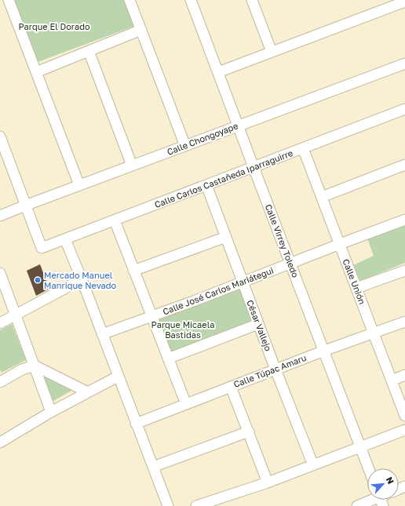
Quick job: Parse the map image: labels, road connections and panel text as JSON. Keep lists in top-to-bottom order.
{
  "streets": {
    "street": [
      "Calle Chongoyape",
      "Calle Carlos Castañeda Iparraguirre",
      "Calle Virrey Toledo",
      "Calle Unión",
      "Calle José Carlos Mariátegui",
      "César Vallejo",
      "Calle Túpac Amaru"
    ]
  },
  "crossings": [
    ["Calle Chongoyape", "Calle Carlos Castañeda Iparraguirre"],
    ["Calle Chongoyape", "Calle Virrey Toledo"],
    ["Calle Carlos Castañeda Iparraguirre", "Calle Virrey Toledo"],
    ["Calle Carlos Castañeda Iparraguirre", "Calle Unión"],
    ["Calle Carlos Castañeda Iparraguirre", "César Vallejo"],
    ["Calle Virrey Toledo", "Calle José Carlos Mariátegui"],
    ["Calle Virrey Toledo", "Calle Túpac Amaru"],
    ["Calle Unión", "Calle José Carlos Mariátegui"],
    ["Calle Unión", "Calle Túpac Amaru"],
    ["Calle José Carlos Mariátegui", "César Vallejo"],
    ["César Vallejo", "Calle Túpac Amaru"]
  ],
  "parks": ["Parque El Dorado", "Parque Micaela Bastidas"],
  "places": ["Mercado Manuel Manrique Nevado"],
  "north": "top right"
}
